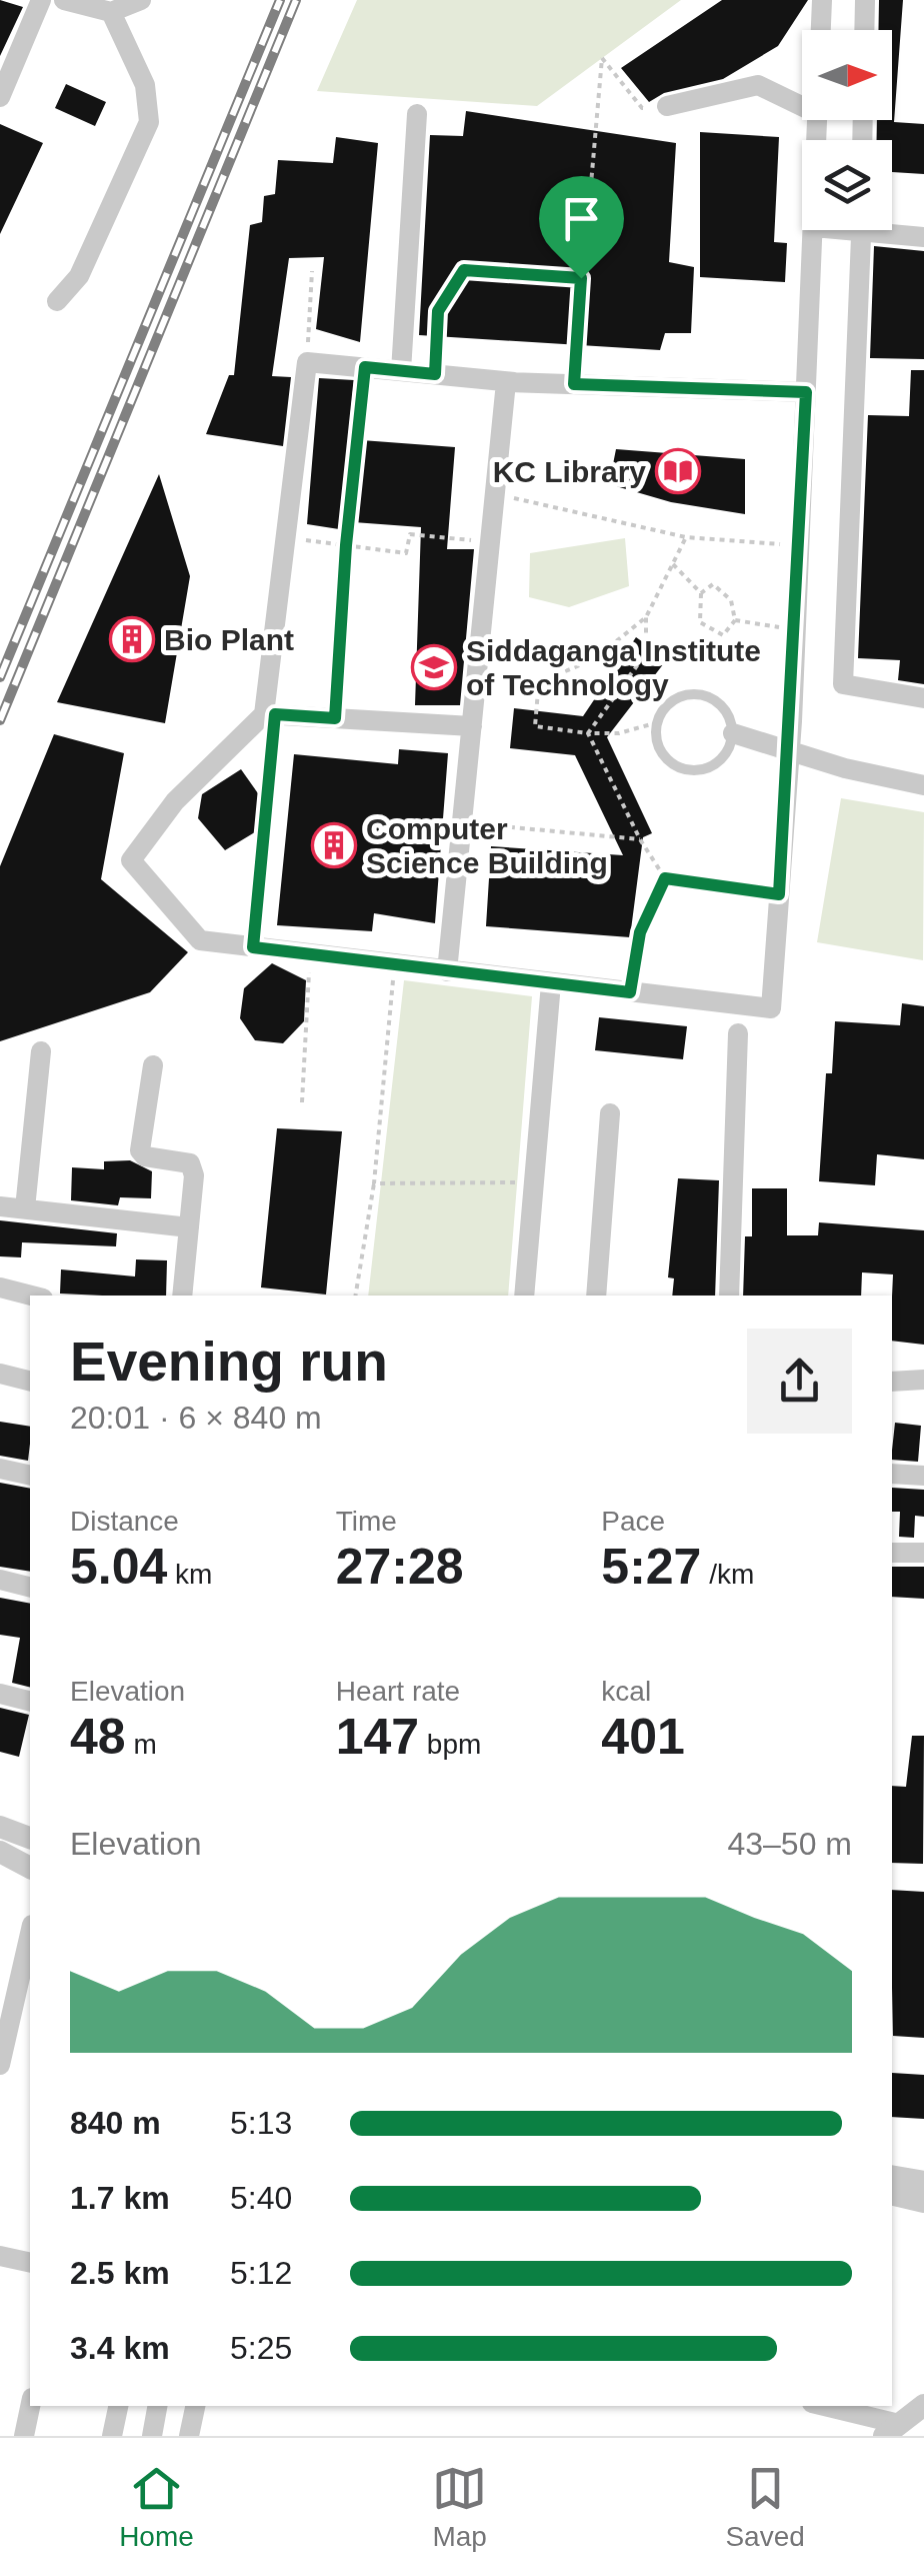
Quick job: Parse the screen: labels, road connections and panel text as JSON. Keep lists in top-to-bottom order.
{
  "places": {
    "library": ["KC Library"],
    "building": ["Bio Plant", "Computer Science Building"],
    "school or university": ["Siddaganga Institute of Technology"]
  },
  "north": "right",
  "page": {
    "heading": ["Evening run", "20:01 · 6 × 840 m"],
    "stats": [
      ["Distance", "5.04 km"],
      ["Time", "27:28"],
      ["Pace", "5:27 /km"],
      ["Elevation", "48 m"],
      ["Heart rate", "147 bpm"],
      ["kcal", "401"]
    ],
    "chart": ["Elevation", "43–50 m"],
    "list": [
      {
        "name": "840 m",
        "note": "5:13"
      },
      {
        "name": "1.7 km",
        "note": "5:40"
      },
      {
        "name": "2.5 km",
        "note": "5:12"
      },
      {
        "name": "3.4 km",
        "note": "5:25"
      }
    ],
    "tabs": ["Home", "Map", "Saved"]
  }
}
